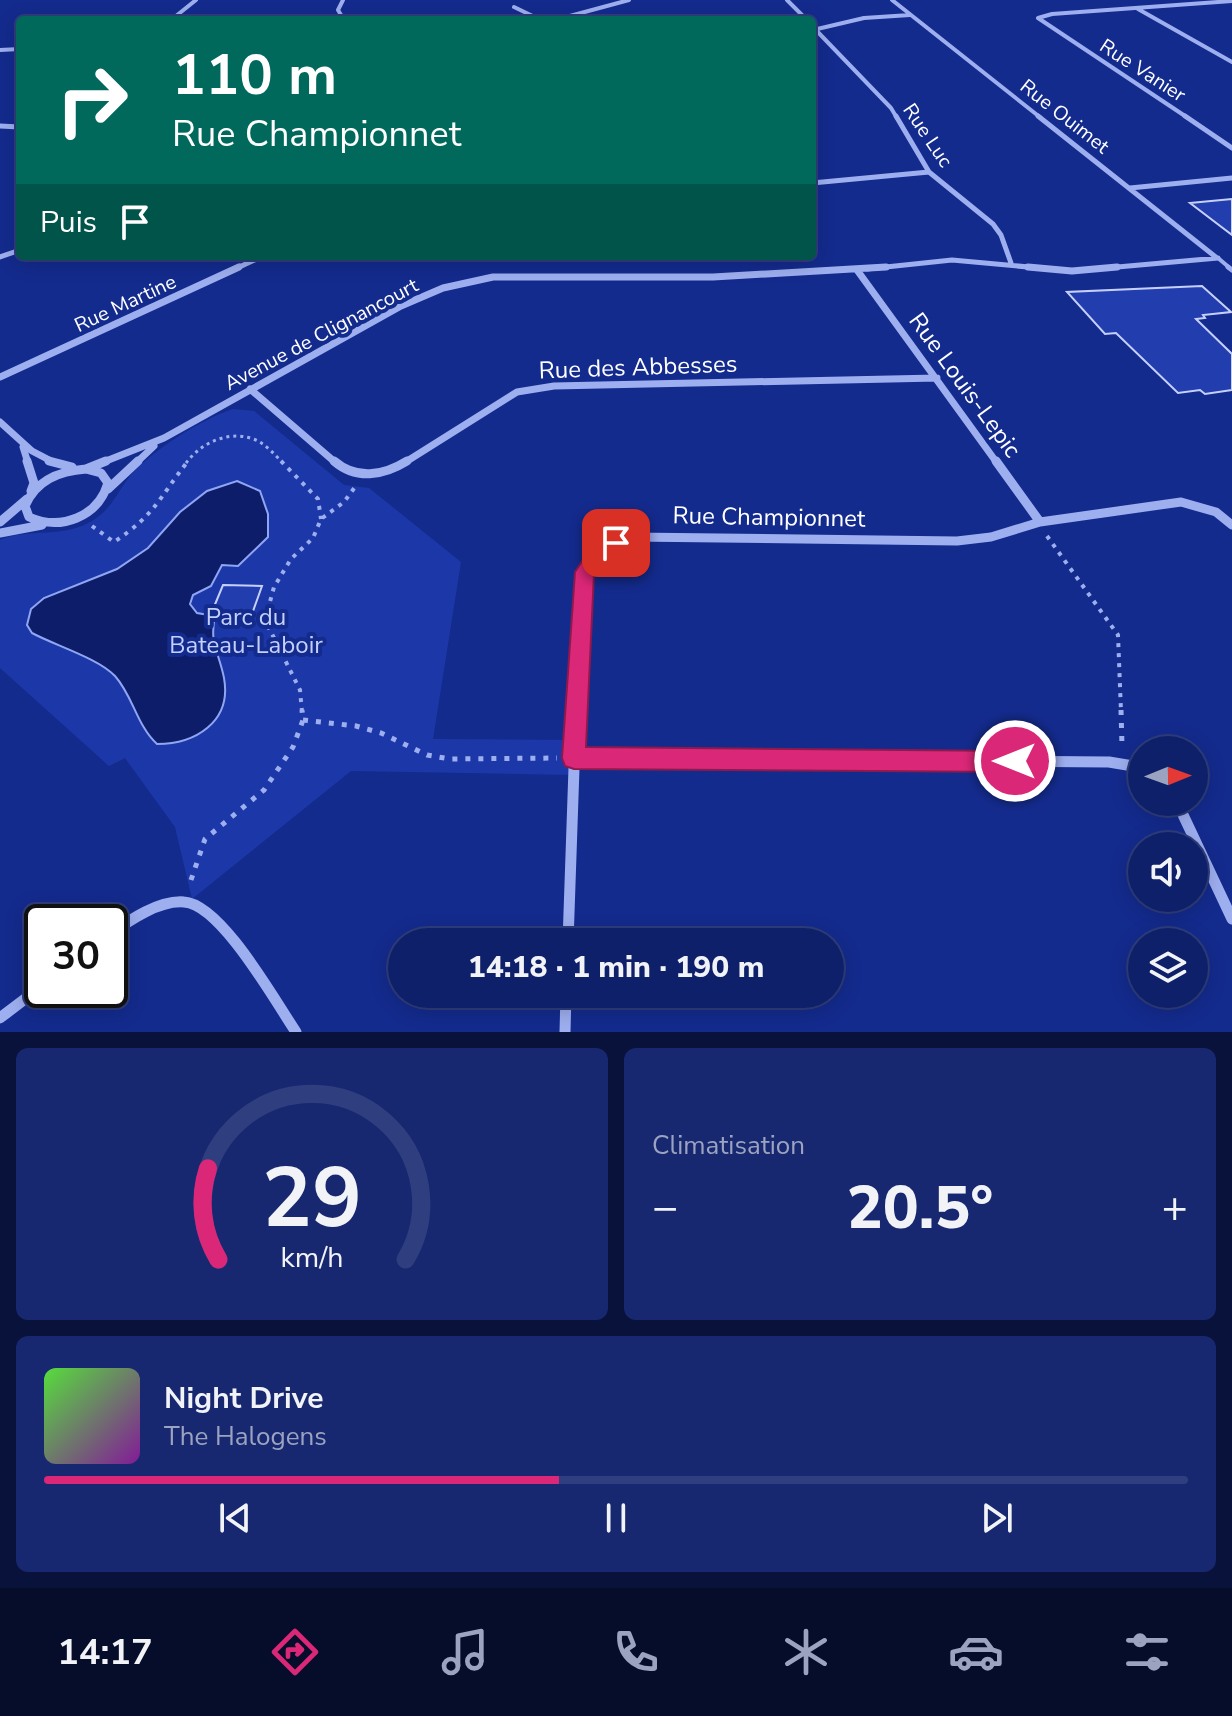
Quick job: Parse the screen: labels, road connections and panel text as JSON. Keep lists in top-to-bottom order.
{
  "streets": {
    "street": [
      "Rue Vanier",
      "Rue Ouimet",
      "Rue Luc",
      "Rue Martine",
      "Avenue de Clignancourt",
      "Rue des Abbesses",
      "Rue Louis-Lepic",
      "Rue Championnet"
    ]
  },
  "crossings": [
    ["Rue Ouimet", "Avenue de Clignancourt"],
    ["Rue Luc", "Avenue de Clignancourt"],
    ["Avenue de Clignancourt", "Rue des Abbesses"],
    ["Avenue de Clignancourt", "Rue Louis-Lepic"],
    ["Rue des Abbesses", "Rue Louis-Lepic"],
    ["Rue Louis-Lepic", "Rue Championnet"]
  ],
  "parks": ["Parc du Bateau-Laboir"],
  "north": "right",
  "page": {
    "turn": ["110 m", "Rue Championnet"],
    "then": "Puis",
    "limit": "30",
    "trip": "14:18 · 1 min · 190 m",
    "tile": "Climatisation",
    "heat": ["−", "20.5°", "+"],
    "song": ["Night Drive", "The Halogens"],
    "tabs": "14:17",
    "gauge": ["29", "km/h"]
  }
}
